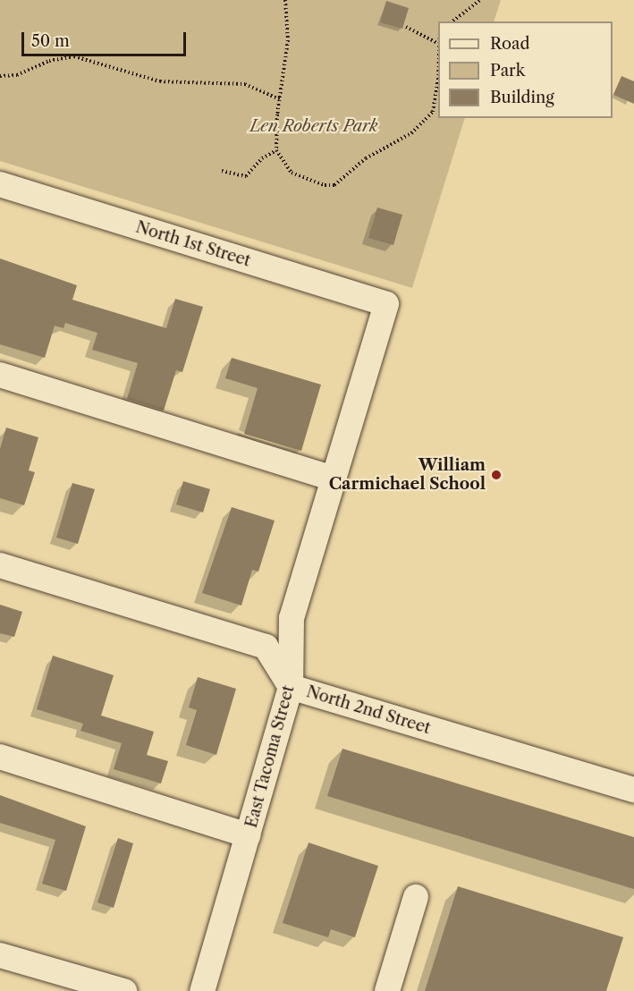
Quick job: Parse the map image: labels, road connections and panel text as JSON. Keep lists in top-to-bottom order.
{
  "streets": {
    "street": ["North 1st Street", "North 2nd Street", "East Tacoma Street"]
  },
  "crossings": [
    ["North 1st Street", "East Tacoma Street"],
    ["North 2nd Street", "East Tacoma Street"]
  ],
  "parks": ["Len Roberts Park"],
  "places": ["William Carmichael School"],
  "legend": ["Road", "Park", "Building"],
  "scale_bar": "50 m"
}
